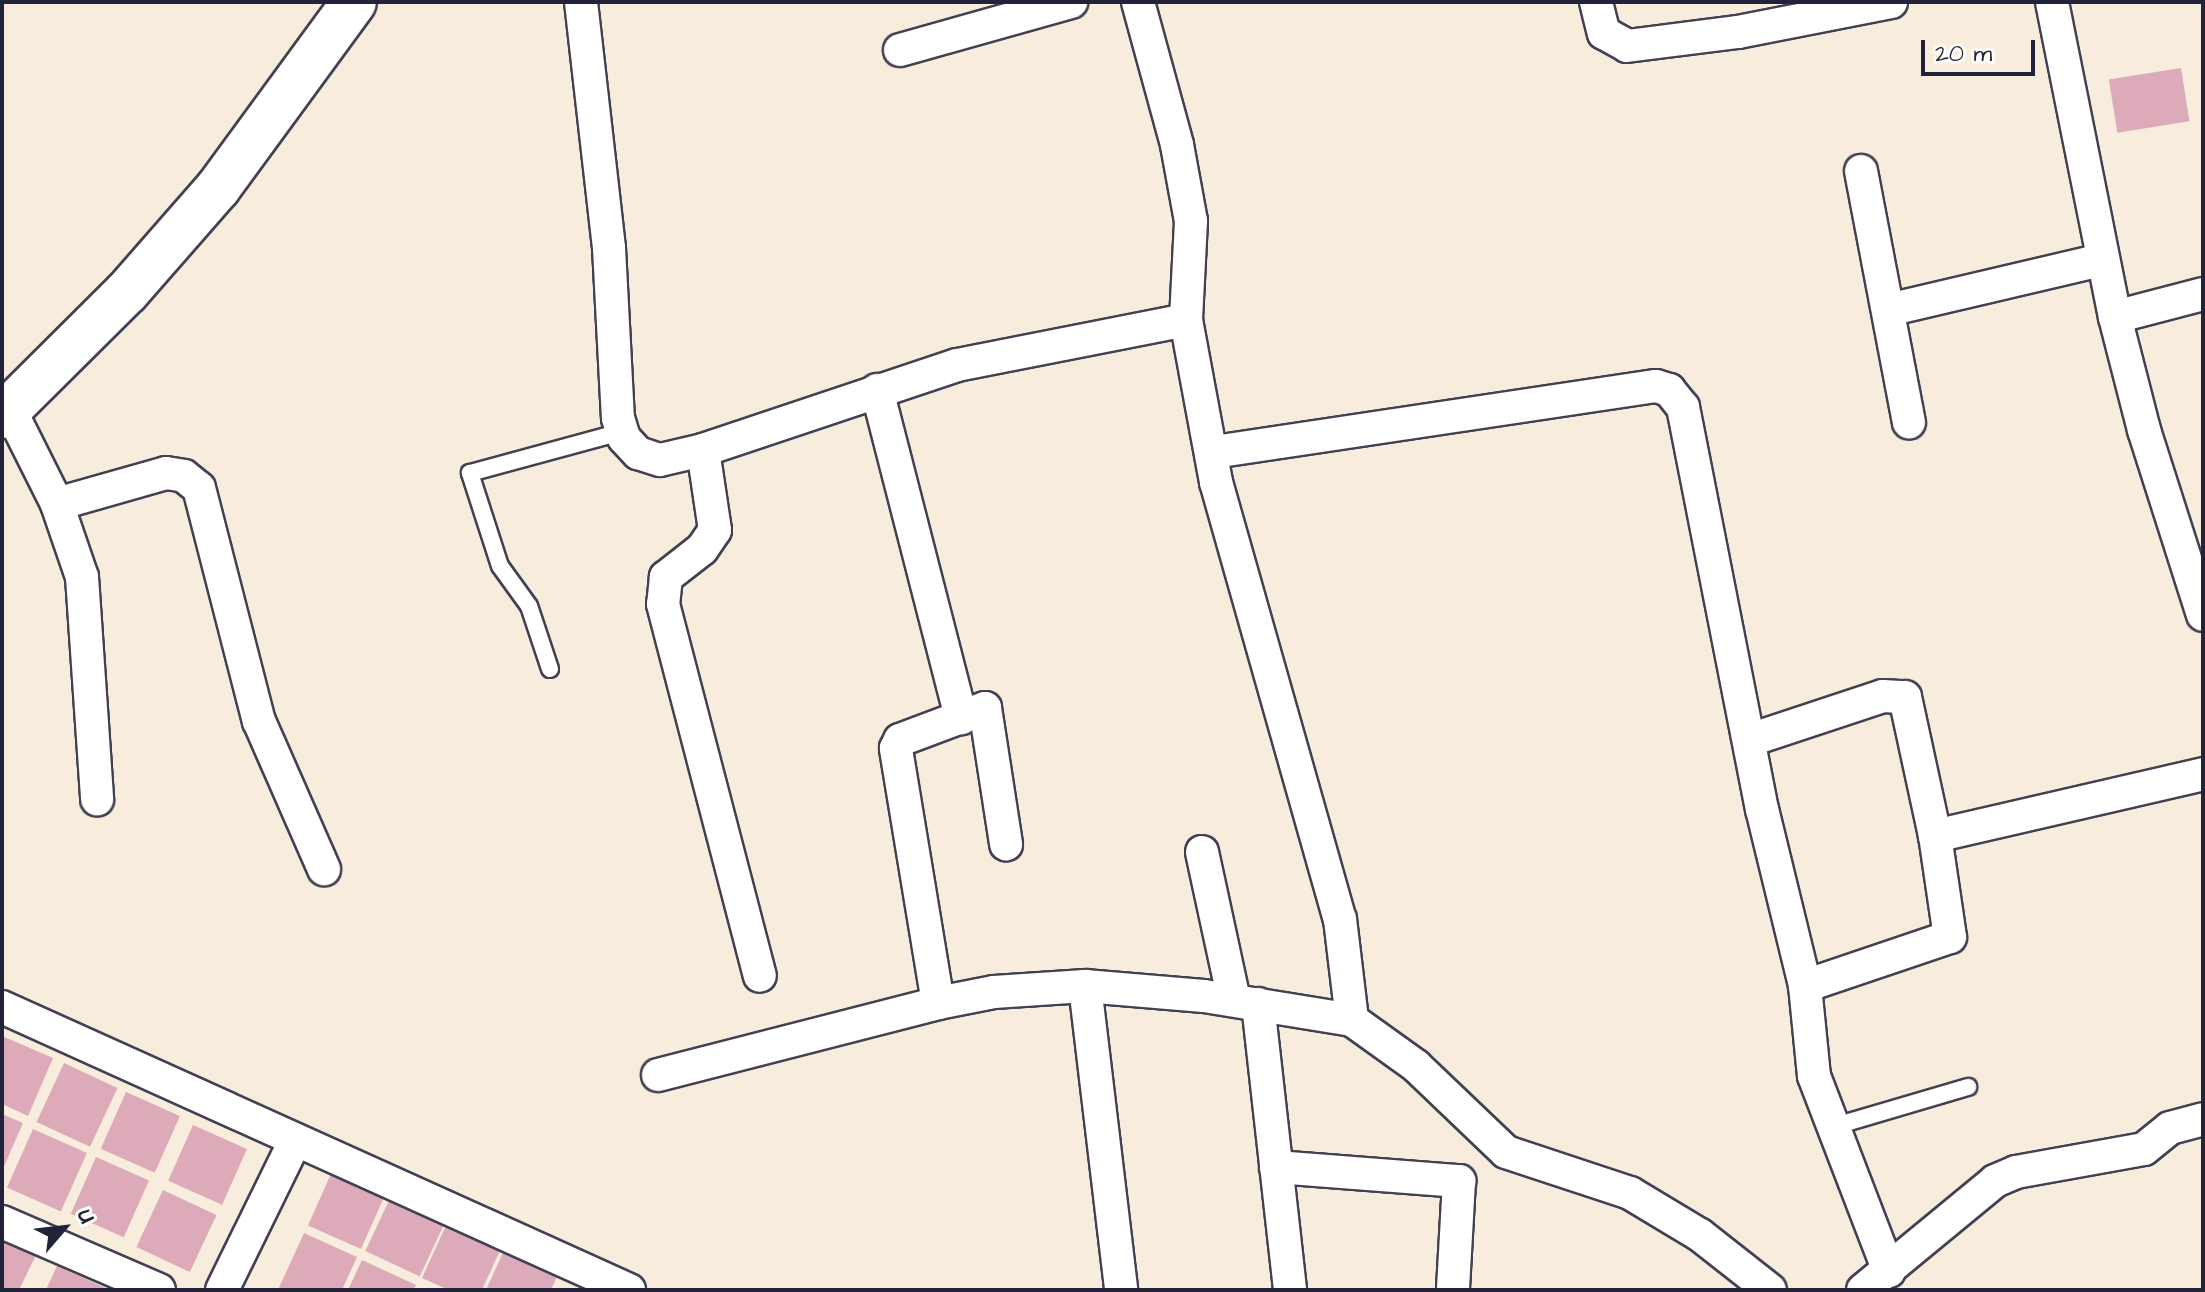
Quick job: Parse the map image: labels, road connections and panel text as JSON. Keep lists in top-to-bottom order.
{
  "scale_bar": "20 m",
  "north": "top right"
}
